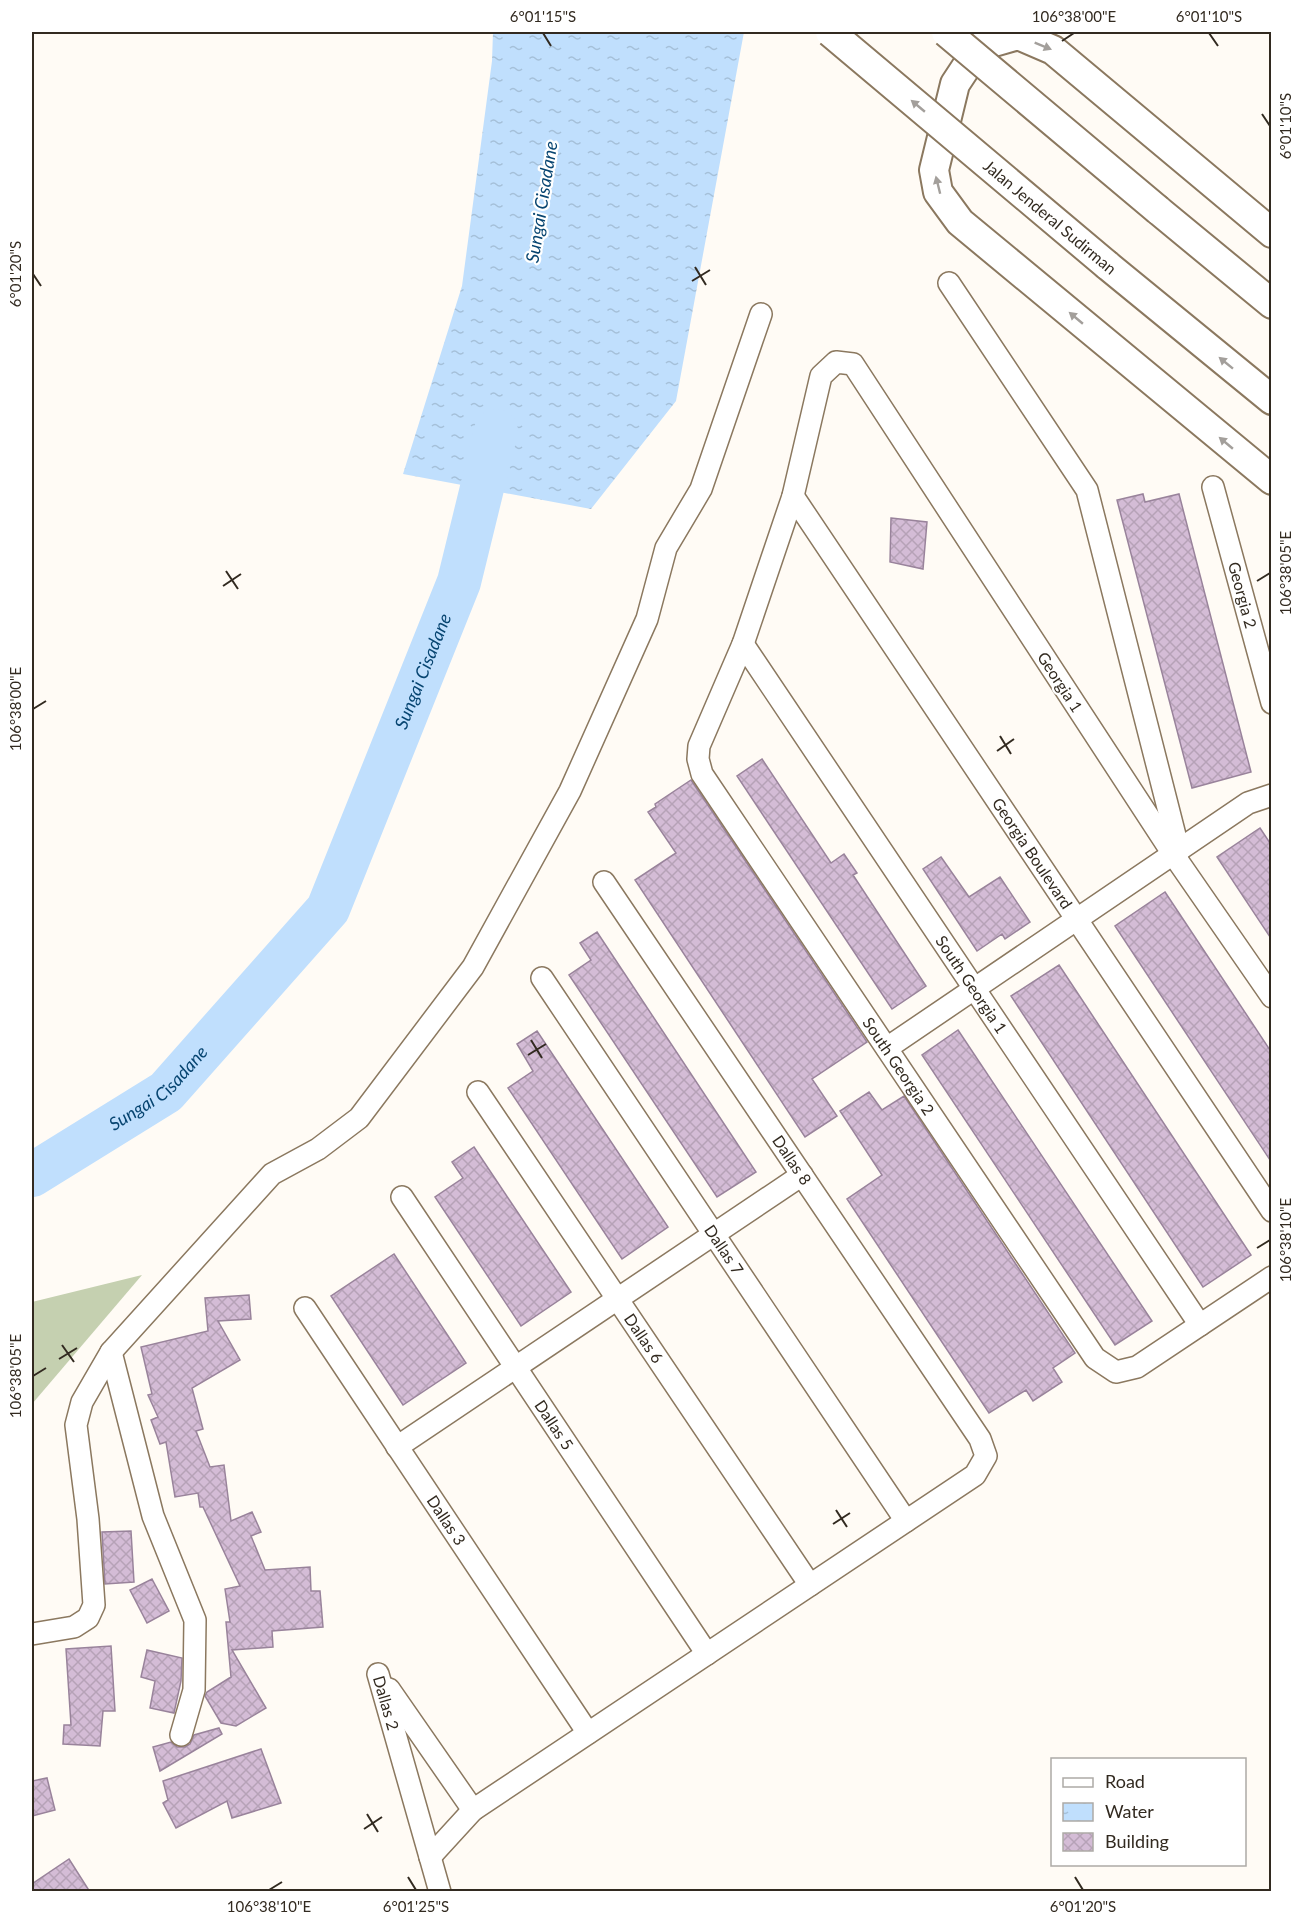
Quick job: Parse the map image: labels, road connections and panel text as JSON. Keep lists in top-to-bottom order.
{
  "streets": {
    "main road": ["Jalan Jenderal Sudirman"],
    "street": [
      "Georgia 2",
      "Georgia 1",
      "Georgia Boulevard",
      "South Georgia 1",
      "South Georgia 2",
      "Dallas 8",
      "Dallas 7",
      "Dallas 6",
      "Dallas 5",
      "Dallas 3",
      "Dallas 2"
    ]
  },
  "crossings": [
    ["Georgia 1", "Georgia Boulevard"],
    ["South Georgia 1", "South Georgia 2"],
    ["Dallas 8", "Dallas 7"]
  ],
  "water": ["Sungai Cisadane"],
  "legend": ["Road", "Water", "Building"],
  "coordinates": [
    "6°01'15\"S",
    "106°38'00\"E",
    "6°01'10\"S",
    "6°01'20\"S",
    "106°38'05\"E",
    "106°38'10\"E",
    "6°01'25\"S"
  ]
}
